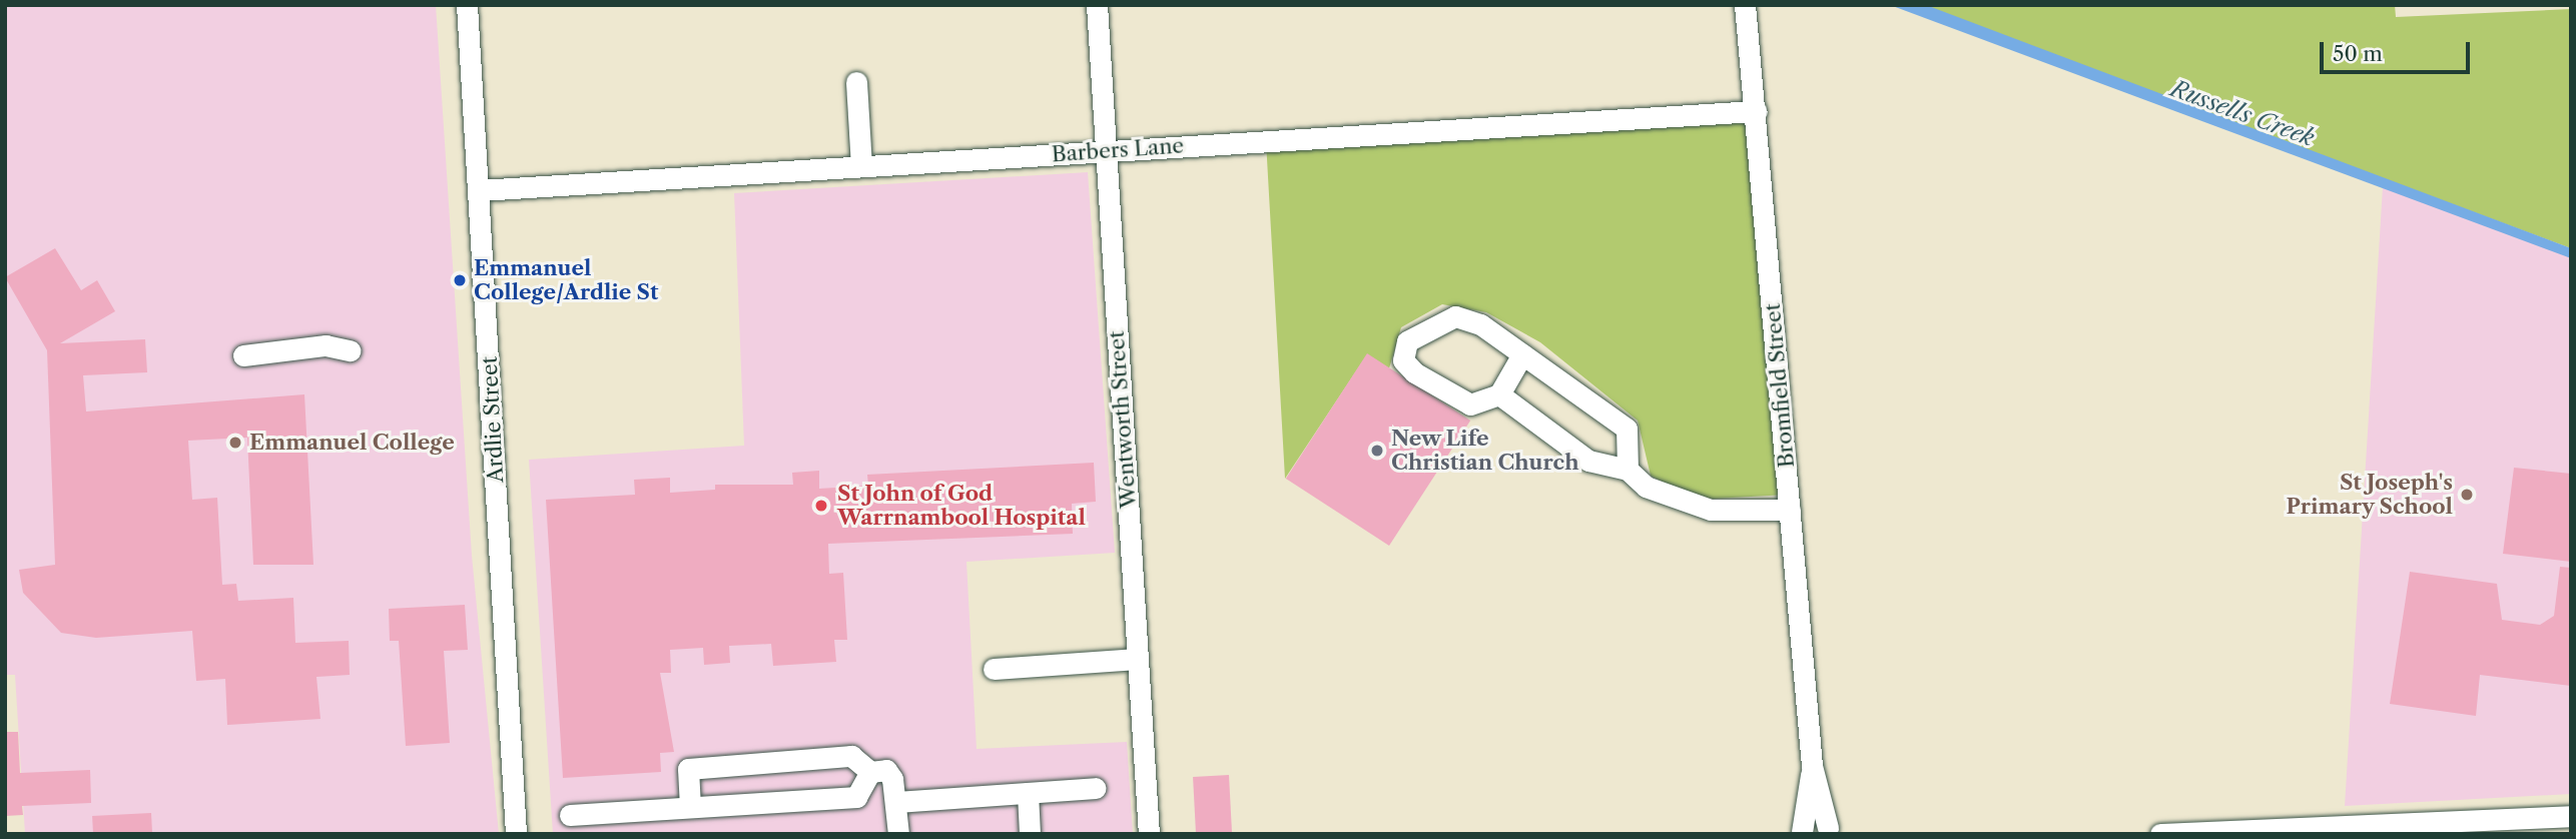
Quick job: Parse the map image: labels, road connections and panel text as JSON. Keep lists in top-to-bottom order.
{
  "streets": {
    "street": [
      "Barbers Lane",
      "Bromfield Street",
      "Ardlie Street",
      "Wentworth Street"
    ]
  },
  "crossings": [
    ["Barbers Lane", "Bromfield Street"],
    ["Barbers Lane", "Ardlie Street"],
    ["Barbers Lane", "Wentworth Street"]
  ],
  "water": ["Russells Creek"],
  "places": [
    "Emmanuel College/Ardlie St",
    "Emmanuel College",
    "New Life Christian Church",
    "St Joseph's Primary School",
    "St John of God Warrnambool Hospital"
  ],
  "scale_bar": "50 m"
}
